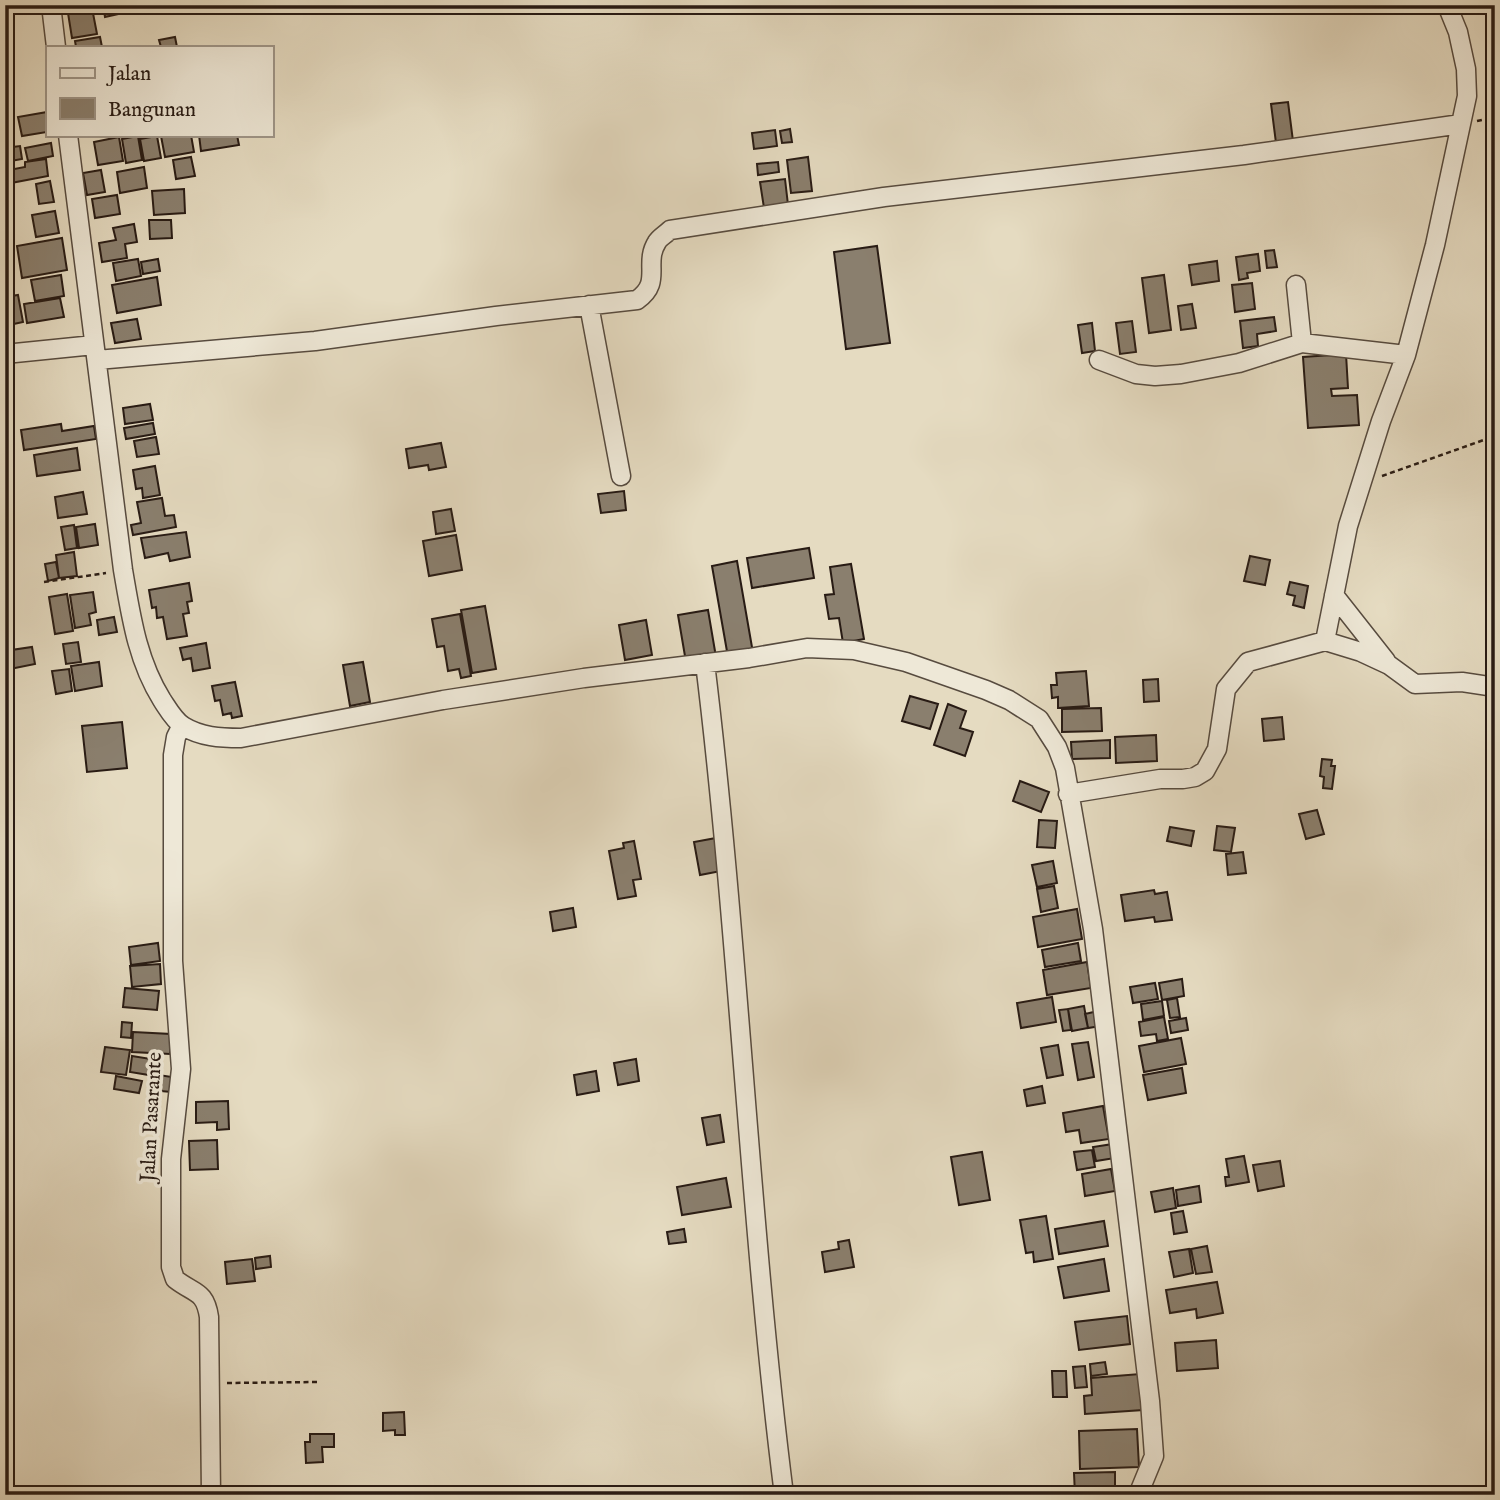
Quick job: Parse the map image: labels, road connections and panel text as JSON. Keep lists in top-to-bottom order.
{
  "streets": {
    "street": ["Jalan Pasarante"]
  },
  "legend": ["Jalan", "Bangunan"]
}
